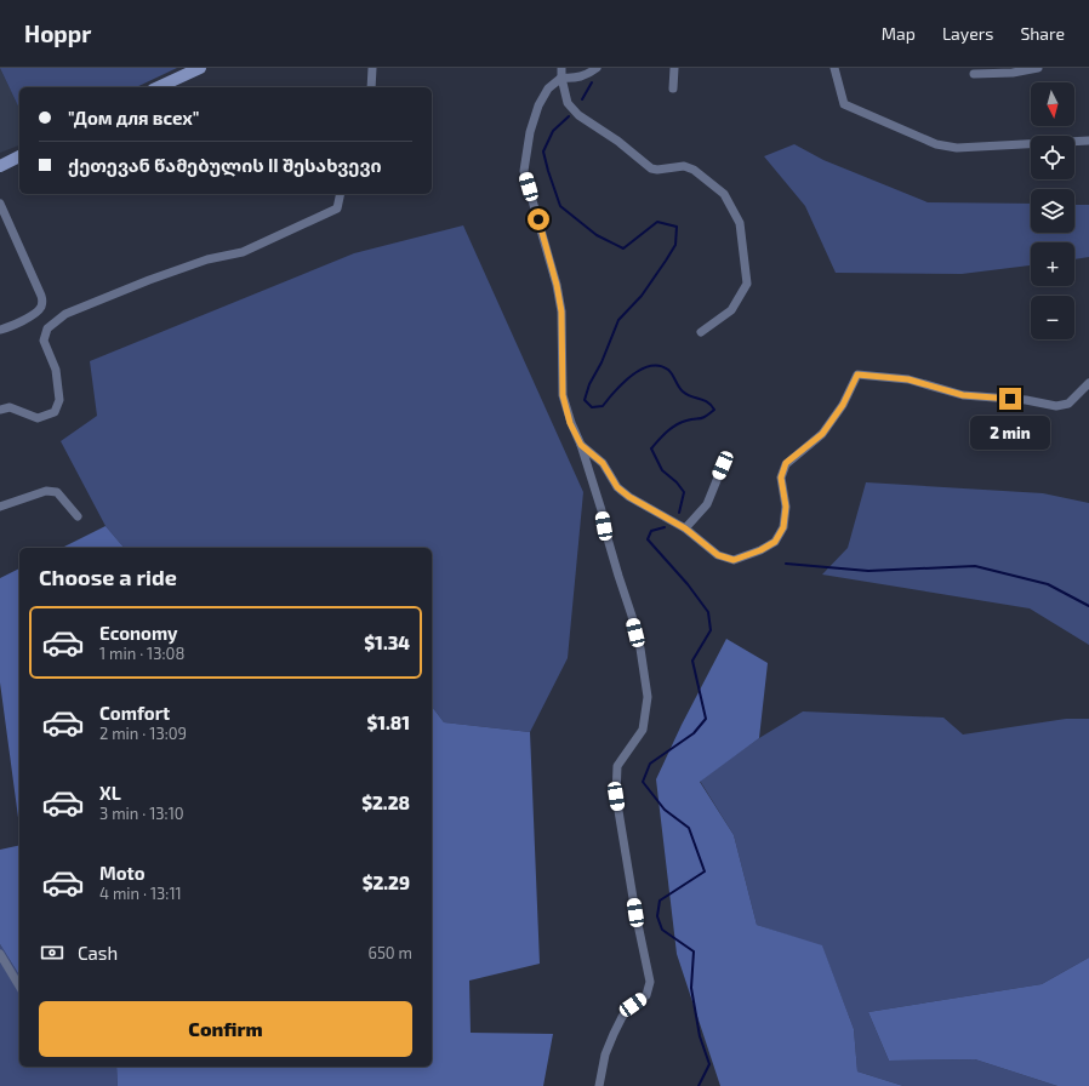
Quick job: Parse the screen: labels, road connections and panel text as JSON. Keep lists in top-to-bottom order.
{
  "north": "bottom",
  "page": {
    "header": "Hoppr",
    "nav": ["Map", "Layers", "Share"],
    "map_buttons": ["+", "−"],
    "banner": ["\"Дом для всех\"", "ქეთევან წამებულის II შესახვევი"],
    "bubble": "2 min",
    "heading": "Choose a ride",
    "list": [
      {
        "name": "Economy",
        "note": "1 min · 13:08",
        "value": "$1.34"
      },
      {
        "name": "Comfort",
        "note": "2 min · 13:09",
        "value": "$1.81"
      },
      {
        "name": "XL",
        "note": "3 min · 13:10",
        "value": "$2.28"
      },
      {
        "name": "Moto",
        "note": "4 min · 13:11",
        "value": "$2.29"
      }
    ],
    "pay": ["Cash", "650 m"],
    "buttons": "Confirm"
  }
}
